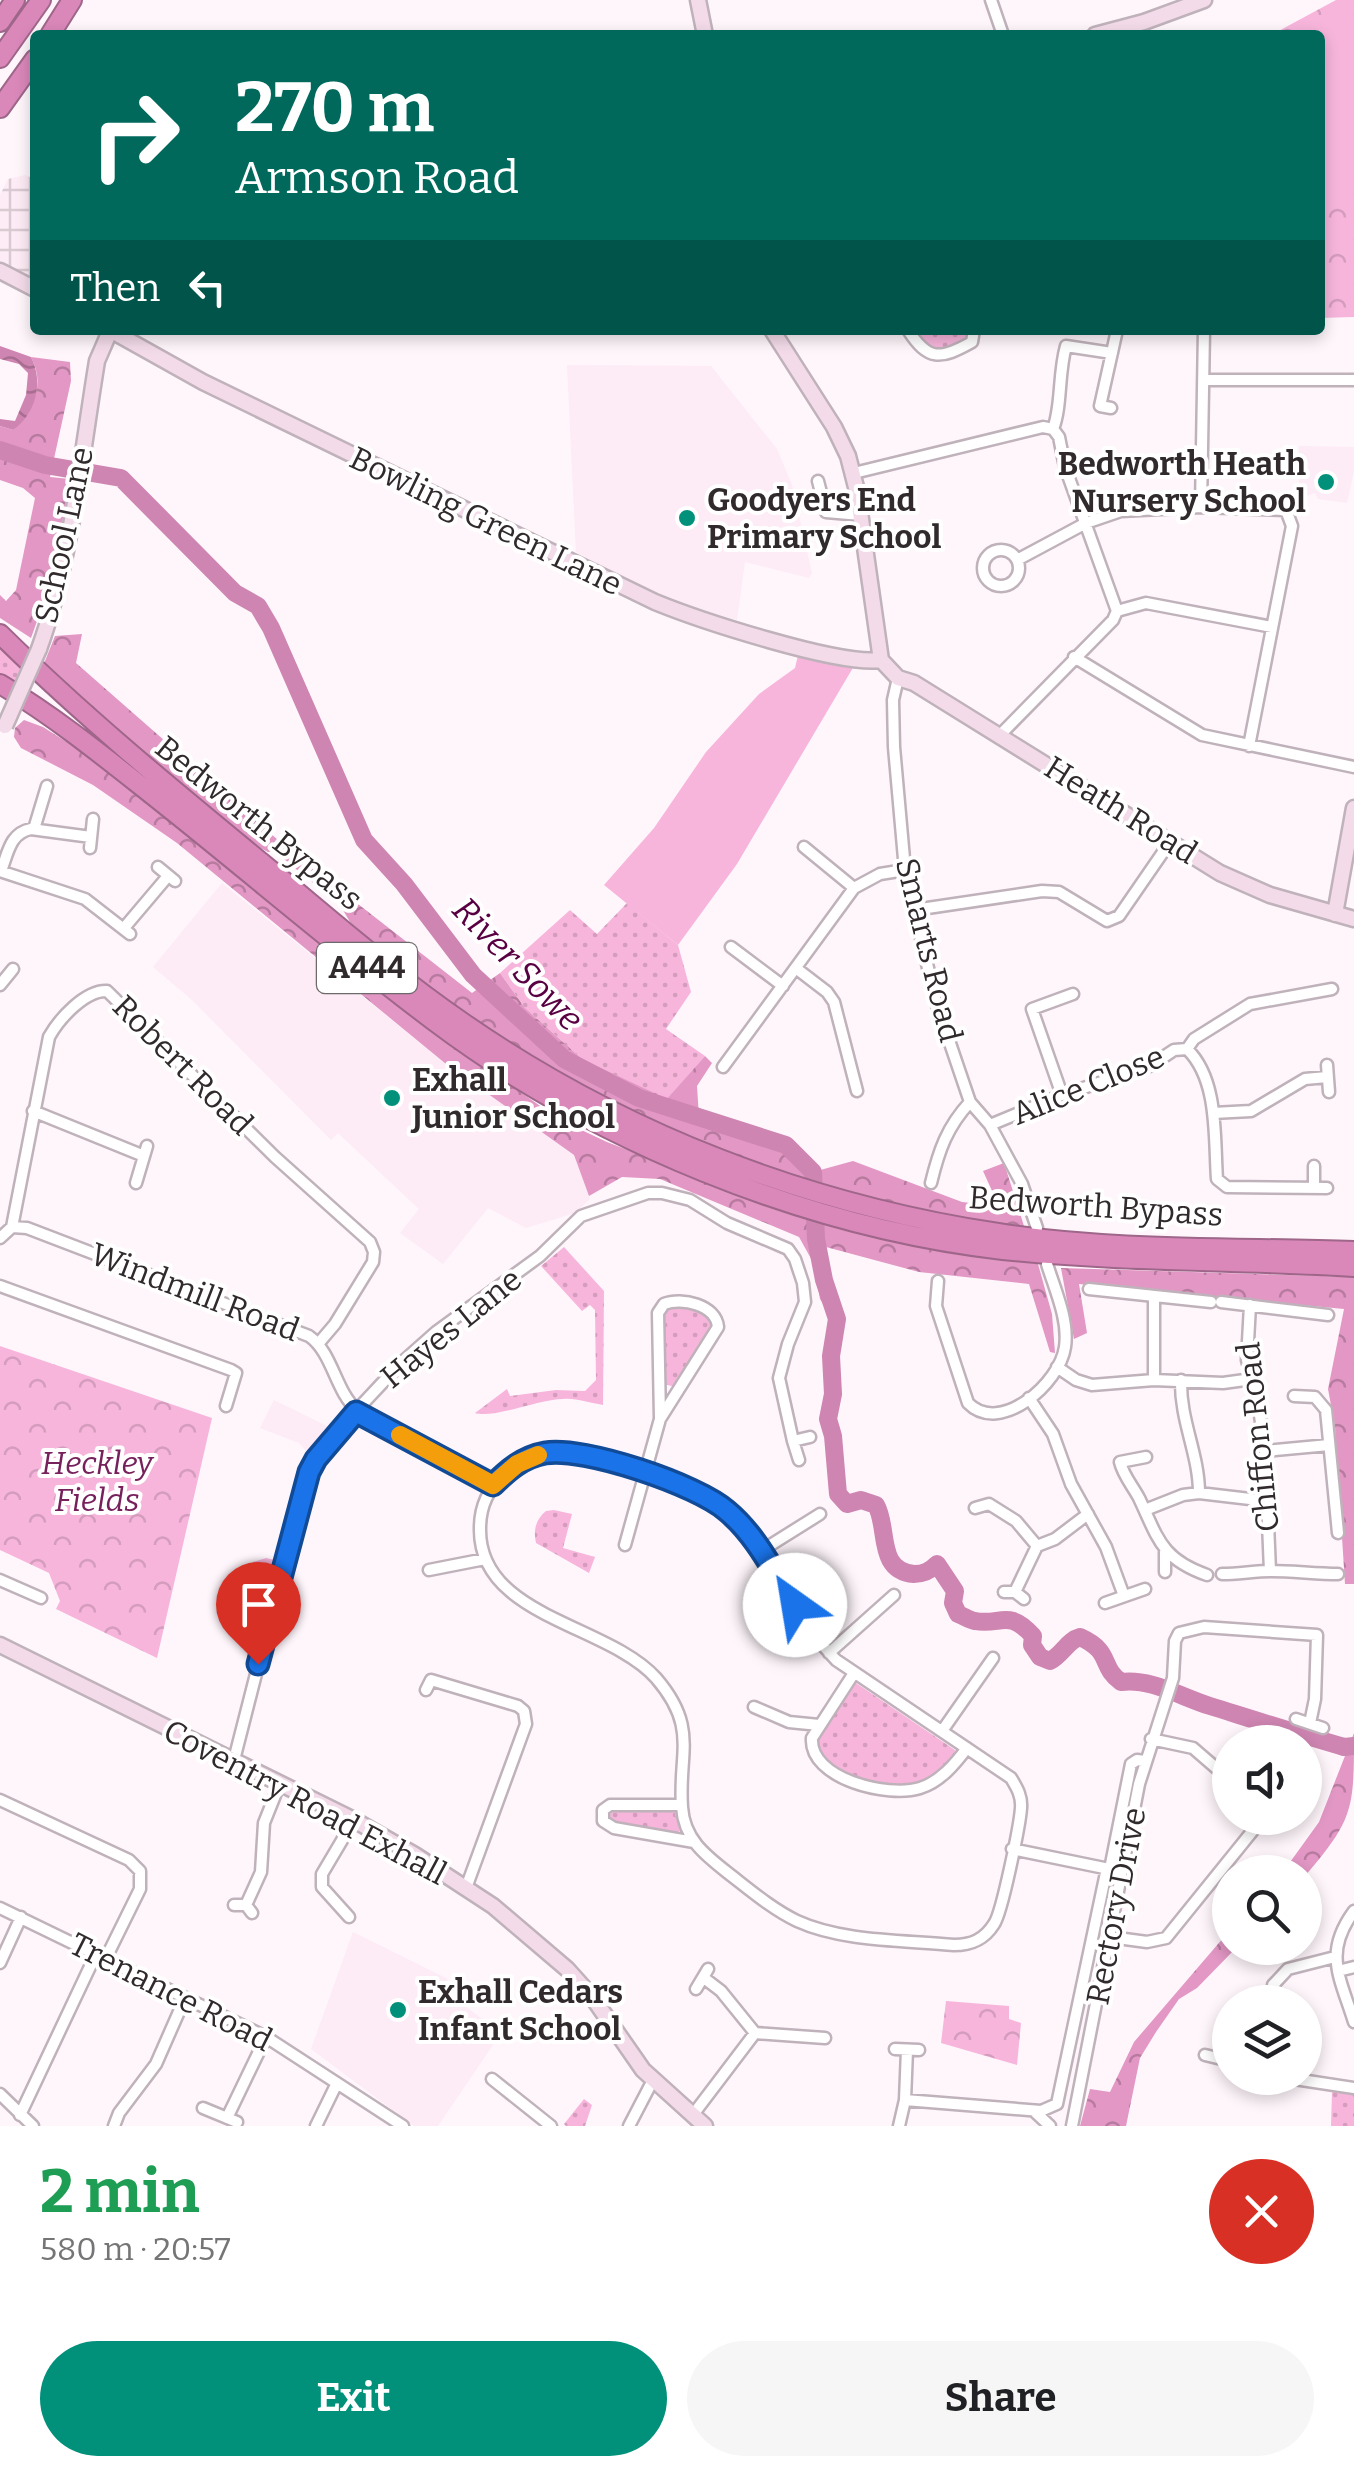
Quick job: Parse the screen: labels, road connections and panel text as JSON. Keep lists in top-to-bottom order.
{
  "streets": {
    "highway": ["Bedworth Bypass", "A444"],
    "street": [
      "Bowling Green Lane",
      "School Lane",
      "Heath Road",
      "Smarts Road",
      "Robert Road",
      "Alice Close",
      "Windmill Road",
      "Hayes Lane",
      "Chiffon Road",
      "Coventry Road Exhall",
      "Rectory Drive",
      "Trenance Road"
    ]
  },
  "crossings": [
    ["Heath Road", "Smarts Road"],
    ["Smarts Road", "Alice Close"],
    ["Robert Road", "Windmill Road"],
    ["Windmill Road", "Hayes Lane"],
    ["Hayes Lane", "Coventry Road Exhall"]
  ],
  "water": ["River Sowe"],
  "parks": ["Heckley Fields"],
  "places": [
    "Bedworth Heath Nursery School",
    "Goodyers End Primary School",
    "Exhall Junior School",
    "Exhall Cedars Infant School"
  ],
  "page": {
    "turn": ["270 m", "Armson Road"],
    "then": "Then",
    "heading": ["2 min", "580 m · 20:57"],
    "buttons": ["Exit", "Share"]
  }
}
